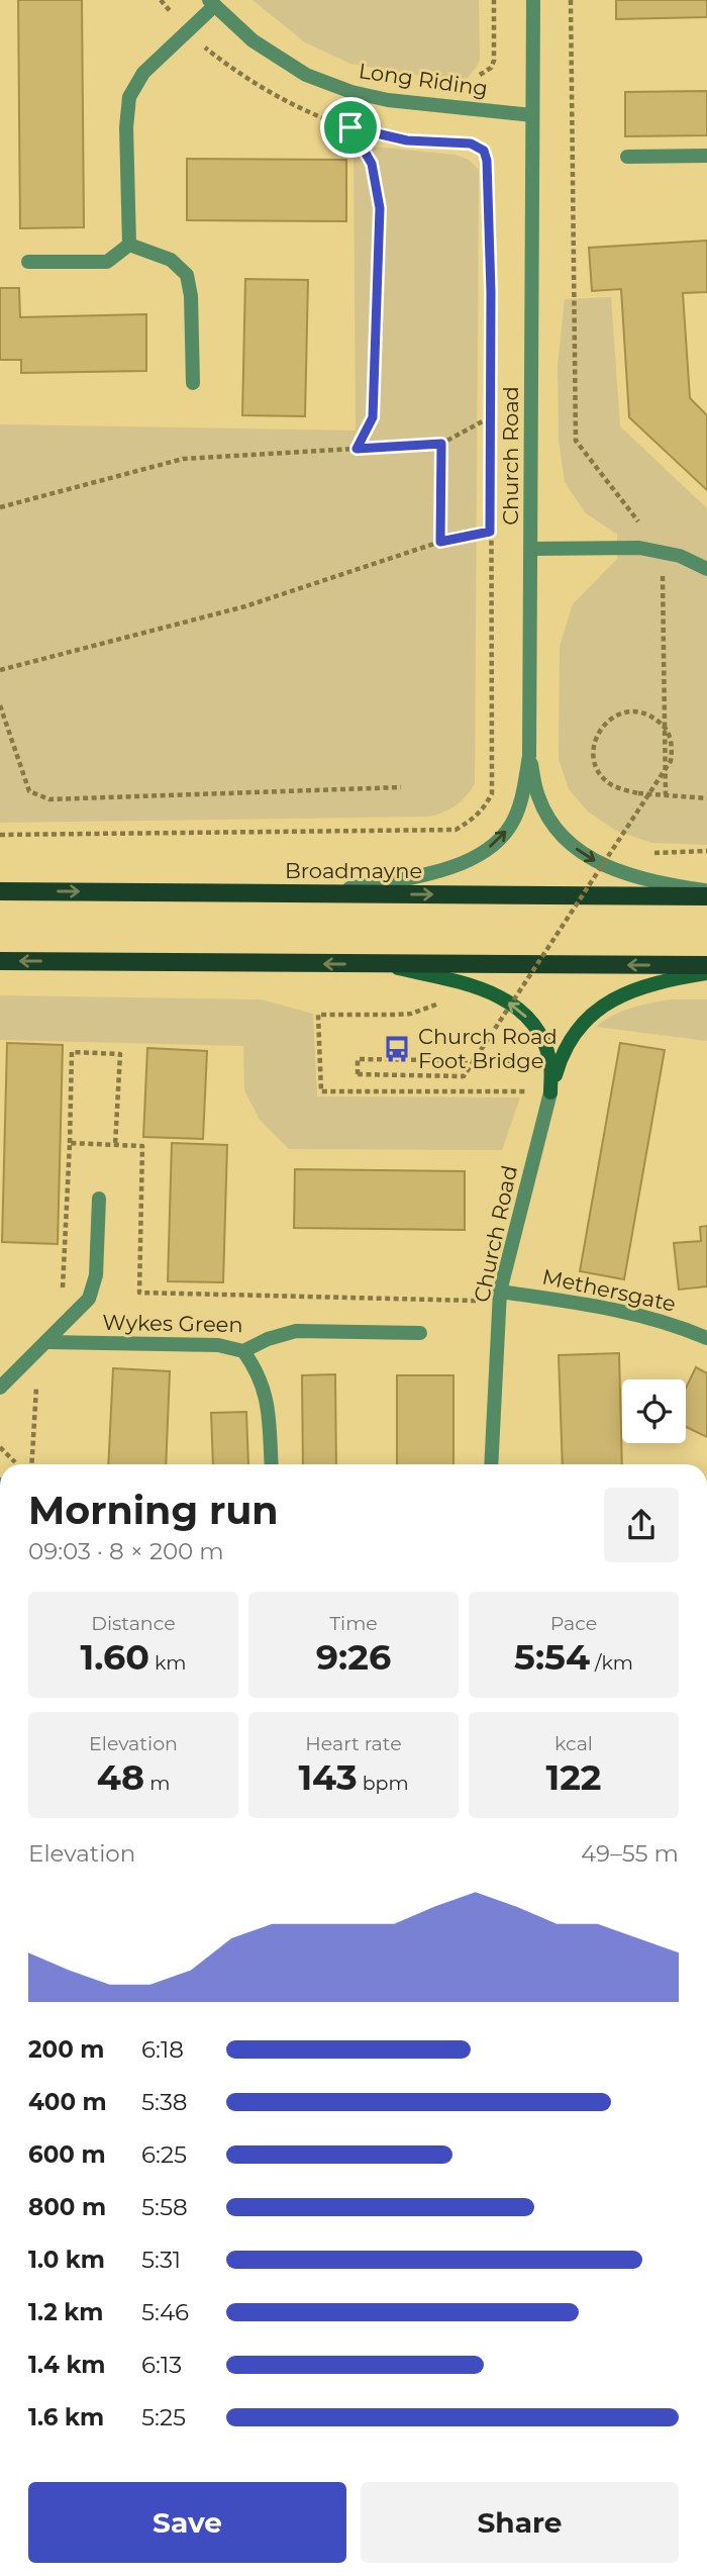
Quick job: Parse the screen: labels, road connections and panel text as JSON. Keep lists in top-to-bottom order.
{
  "streets": {
    "main road": ["Broadmayne"],
    "street": [
      "Long Riding",
      "Church Road",
      "Methersgate",
      "Wykes Green"
    ]
  },
  "crossings": [
    ["Long Riding", "Church Road"],
    ["Church Road", "Broadmayne"],
    ["Church Road", "Methersgate"]
  ],
  "places": {
    "bus stop": ["Church Road Foot Bridge"]
  },
  "page": {
    "heading": ["Morning run", "09:03 · 8 × 200 m"],
    "stats": [
      ["Distance", "1.60 km"],
      ["Time", "9:26"],
      ["Pace", "5:54 /km"],
      ["Elevation", "48 m"],
      ["Heart rate", "143 bpm"],
      ["kcal", "122"]
    ],
    "chart": ["Elevation", "49–55 m"],
    "list": [
      {
        "name": "200 m",
        "note": "6:18"
      },
      {
        "name": "400 m",
        "note": "5:38"
      },
      {
        "name": "600 m",
        "note": "6:25"
      },
      {
        "name": "800 m",
        "note": "5:58"
      },
      {
        "name": "1.0 km",
        "note": "5:31"
      },
      {
        "name": "1.2 km",
        "note": "5:46"
      },
      {
        "name": "1.4 km",
        "note": "6:13"
      },
      {
        "name": "1.6 km",
        "note": "5:25"
      }
    ],
    "buttons": ["Save", "Share"]
  }
}
